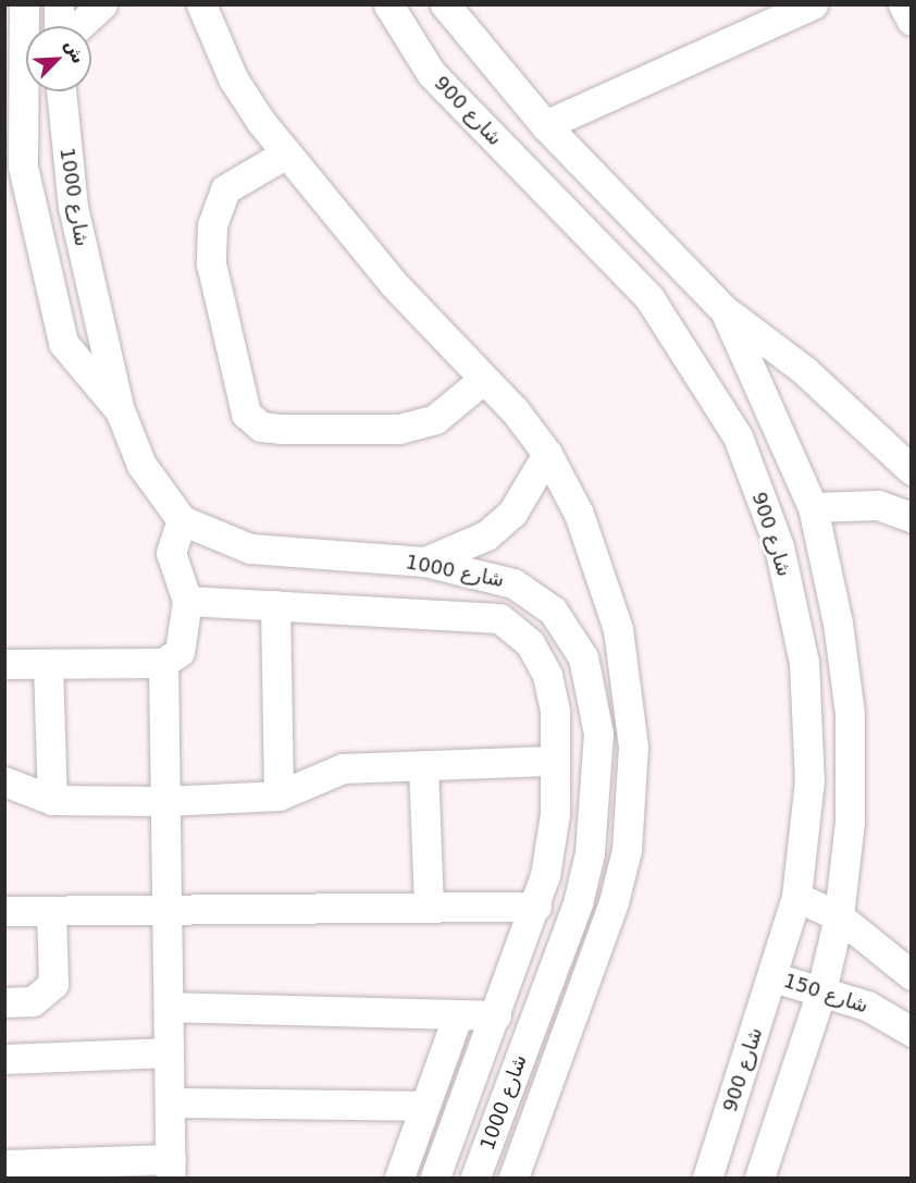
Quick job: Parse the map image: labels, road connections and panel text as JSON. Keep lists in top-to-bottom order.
{
  "streets": {
    "street": ["شارع 900", "شارع 1000", "شارع 150"]
  },
  "crossings": [
    ["شارع 900", "شارع 150"]
  ],
  "north": "top right"
}
